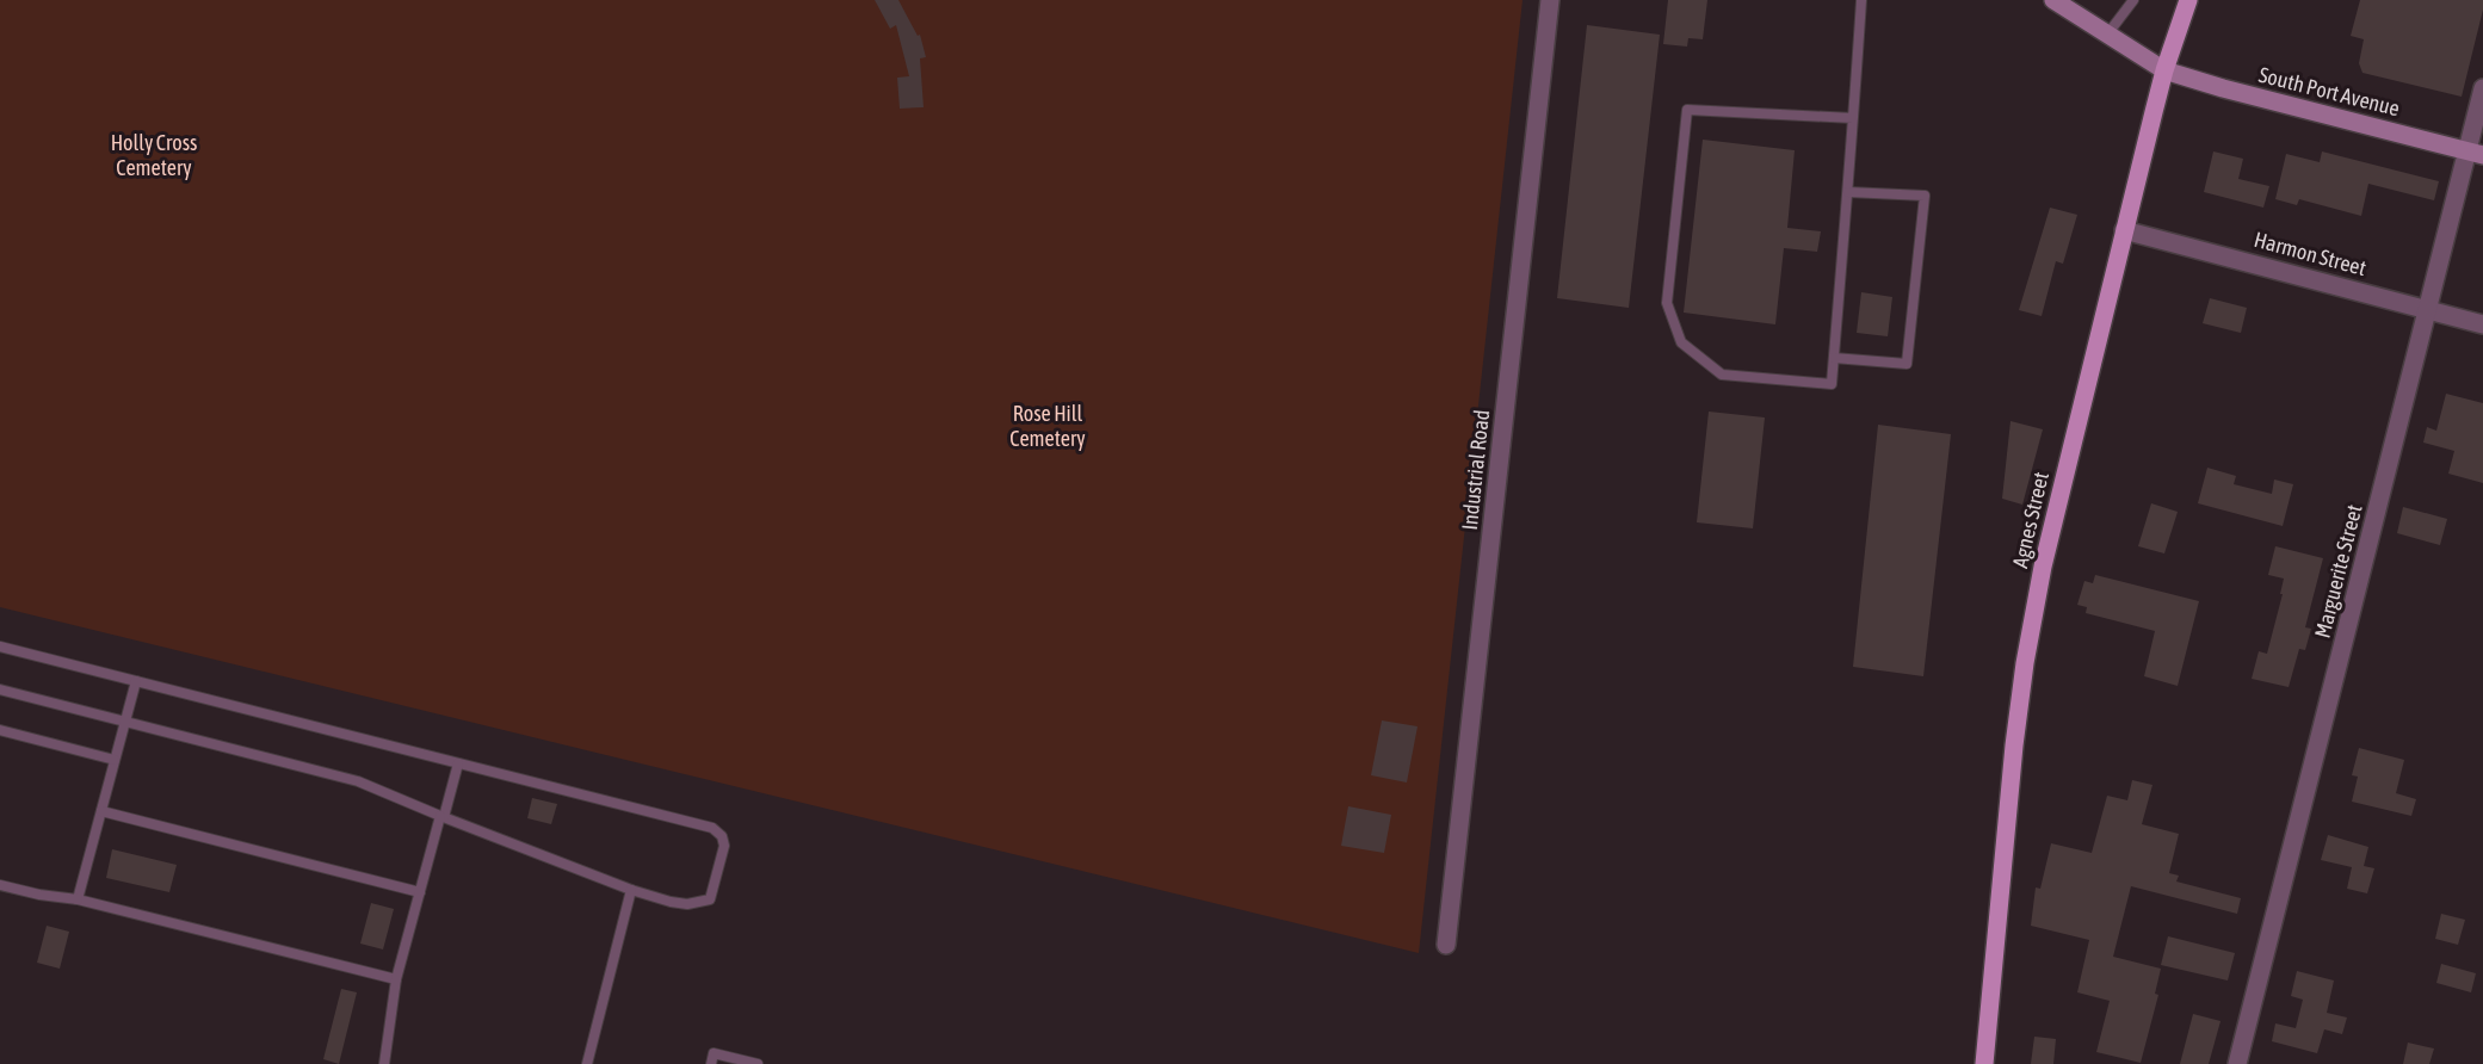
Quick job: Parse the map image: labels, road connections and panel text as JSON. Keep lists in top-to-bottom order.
{
  "streets": {
    "main road": ["South Port Avenue", "Agnes Street"],
    "street": ["Harmon Street", "Industrial Road", "Marguerite Street"]
  },
  "crossings": [
    ["South Port Avenue", "Agnes Street"],
    ["South Port Avenue", "Marguerite Street"],
    ["Harmon Street", "Agnes Street"],
    ["Harmon Street", "Marguerite Street"]
  ],
  "parks": ["Holly Cross Cemetery", "Rose Hill Cemetery"]
}
